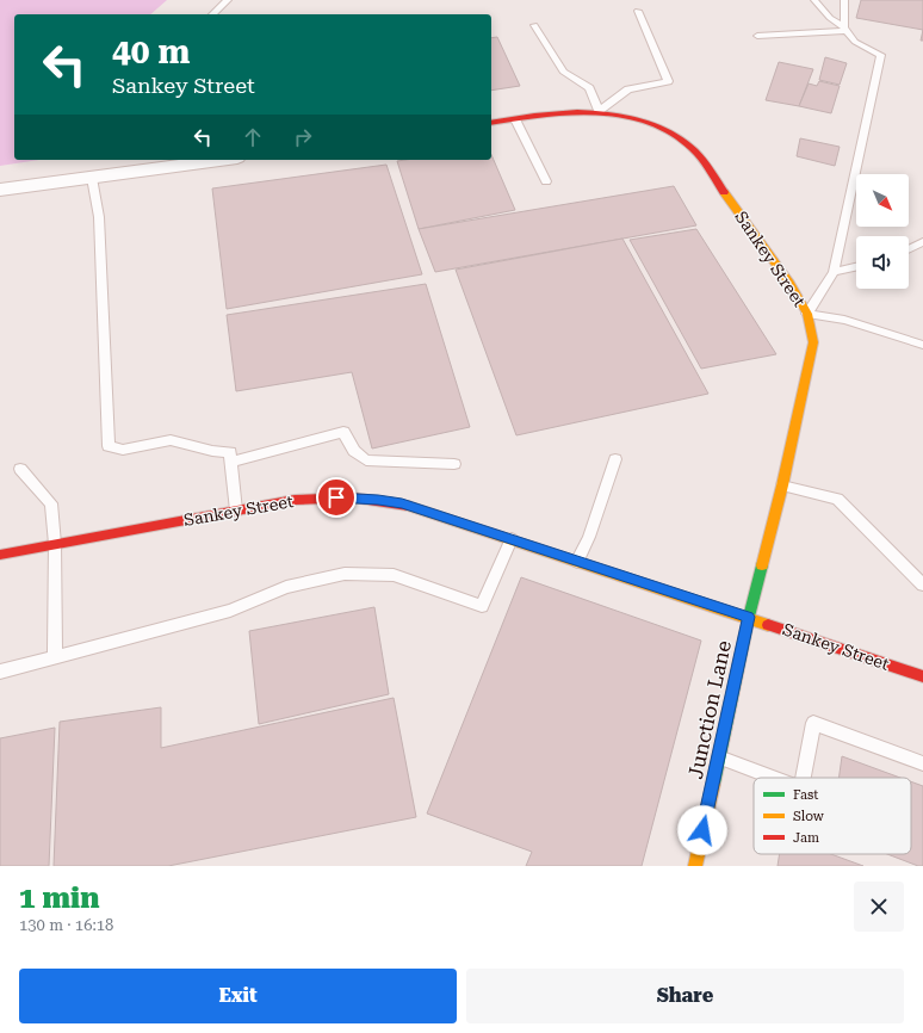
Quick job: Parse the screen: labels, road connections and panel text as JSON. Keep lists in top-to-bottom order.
{
  "streets": {
    "street": ["Sankey Street", "Junction Lane"]
  },
  "crossings": [
    ["Sankey Street", "Junction Lane"]
  ],
  "legend": ["Fast", "Slow", "Jam"],
  "north": "bottom right",
  "page": {
    "turn": ["40 m", "Sankey Street"],
    "heading": ["1 min", "130 m · 16:18"],
    "buttons": ["Exit", "Share"]
  }
}
